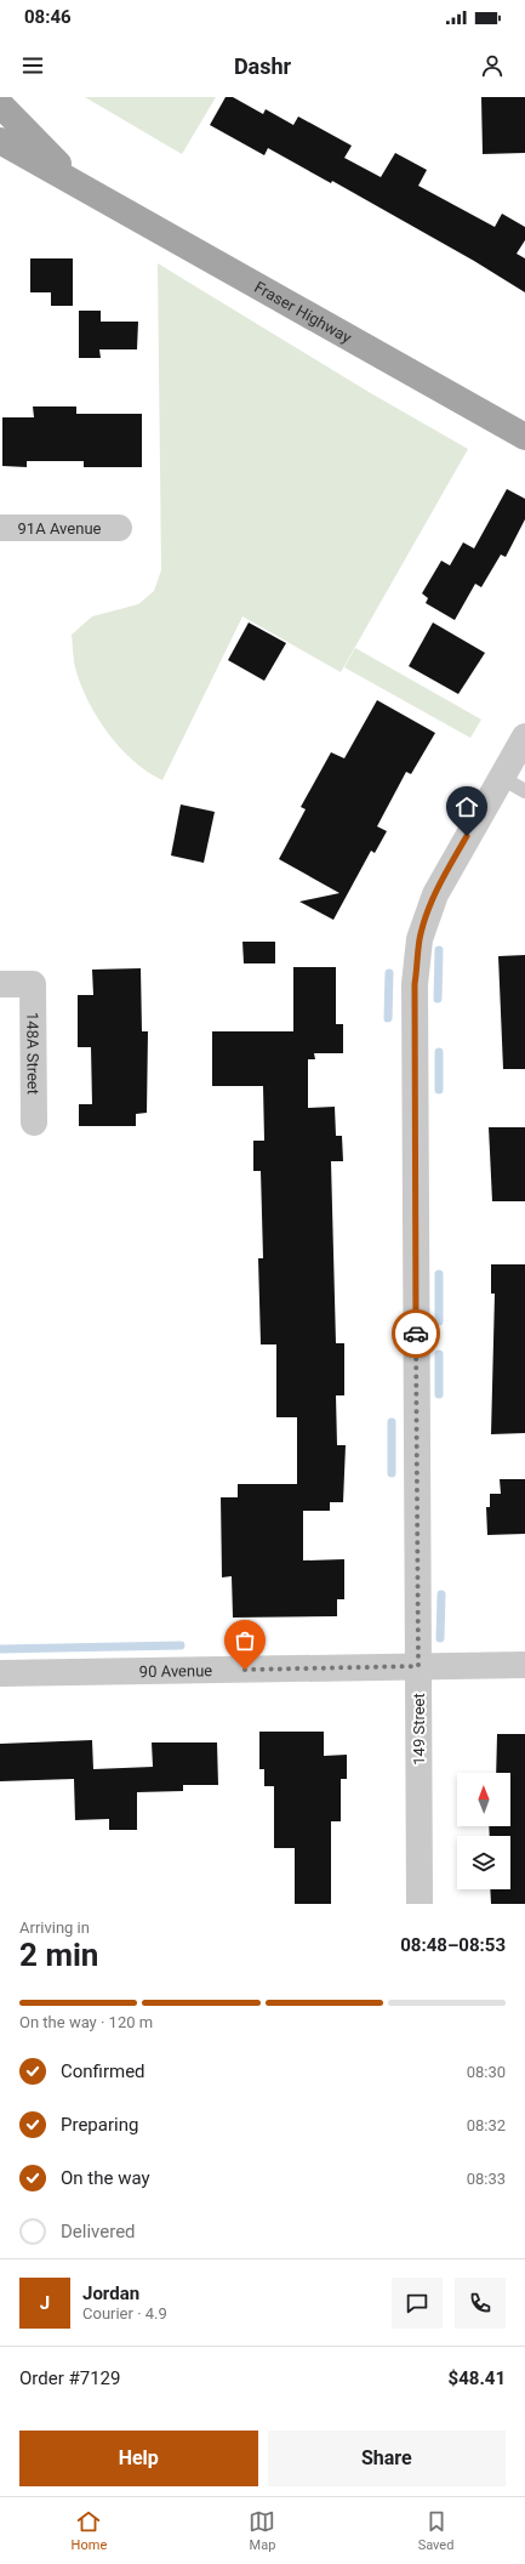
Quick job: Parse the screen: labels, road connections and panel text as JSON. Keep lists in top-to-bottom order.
{
  "streets": {
    "main road": ["Fraser Highway"],
    "street": [
      "91A Avenue",
      "148A Street",
      "90 Avenue",
      "149 Street"
    ]
  },
  "crossings": [
    ["90 Avenue", "149 Street"]
  ],
  "north": "top",
  "page": {
    "status": "08:46",
    "header": "Dashr",
    "heading": ["2 min", "Arriving in", "08:48–08:53"],
    "panel": [
      "Jordan",
      "Courier · 4.9",
      "Order #7129",
      "$48.41"
    ],
    "bar": "On the way · 120 m",
    "list": [
      ["Confirmed", "08:30"],
      ["Preparing", "08:32"],
      ["On the way", "08:33"],
      "Delivered"
    ],
    "round": "J",
    "buttons": ["Help", "Share"],
    "tabs": ["Home", "Map", "Saved"]
  }
}
